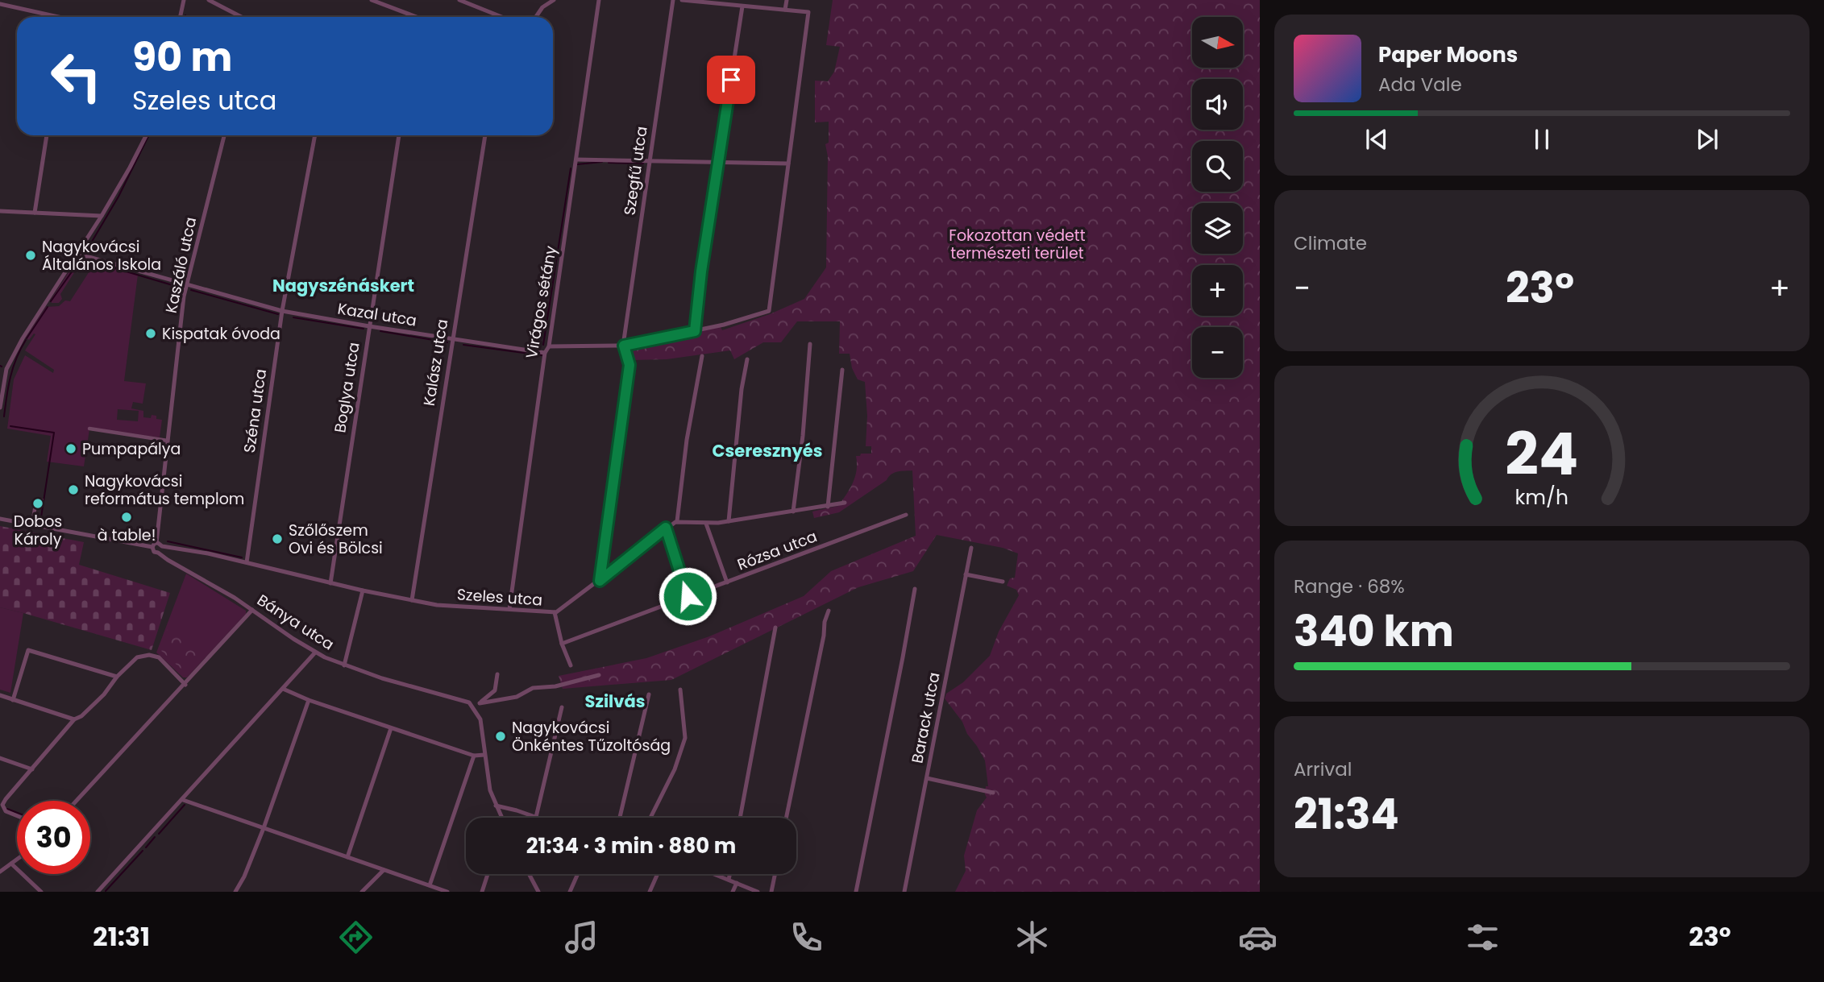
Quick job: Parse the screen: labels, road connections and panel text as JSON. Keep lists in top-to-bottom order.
{
  "streets": {
    "street": [
      "Szegfű utca",
      "Kaszáló utca",
      "Virágos sétány",
      "Kazal utca",
      "Kalász utca",
      "Boglya utca",
      "Széna utca",
      "Rózsa utca",
      "Szeles utca",
      "Bánya utca",
      "Barack utca"
    ]
  },
  "crossings": [
    ["Szegfű utca", "Szeles utca"],
    ["Kaszáló utca", "Kazal utca"],
    ["Kaszáló utca", "Szeles utca"],
    ["Kaszáló utca", "Bánya utca"],
    ["Virágos sétány", "Kazal utca"],
    ["Virágos sétány", "Szeles utca"],
    ["Kazal utca", "Kalász utca"],
    ["Kazal utca", "Boglya utca"],
    ["Kazal utca", "Széna utca"],
    ["Kalász utca", "Szeles utca"],
    ["Boglya utca", "Szeles utca"],
    ["Széna utca", "Szeles utca"],
    ["Szeles utca", "Bánya utca"]
  ],
  "districts": ["Nagyszénáskert", "Cseresznyés", "Szilvás"],
  "parks": ["Fokozottan védett természeti terület"],
  "places": [
    "Nagykovácsi Általános Iskola",
    "Kispatak óvoda",
    "Pumpapálya",
    "Nagykovácsi református templom",
    "Dobos Károly",
    "à table!",
    "Szőlőszem Ovi és Bölcsi",
    "Nagykovácsi Önkéntes Tűzoltóság"
  ],
  "north": "right",
  "page": {
    "map_buttons": ["+", "−"],
    "turn": ["90 m", "Szeles utca"],
    "song": ["Paper Moons", "Ada Vale"],
    "tile": [
      "Climate",
      ["Range · 68%", "340 km"],
      ["Arrival", "21:34"]
    ],
    "heat": ["−", "23°", "+"],
    "limit": "30",
    "trip": "21:34 · 3 min · 880 m",
    "tabs": ["21:31", "23°"],
    "gauge": ["24", "km/h"]
  }
}
